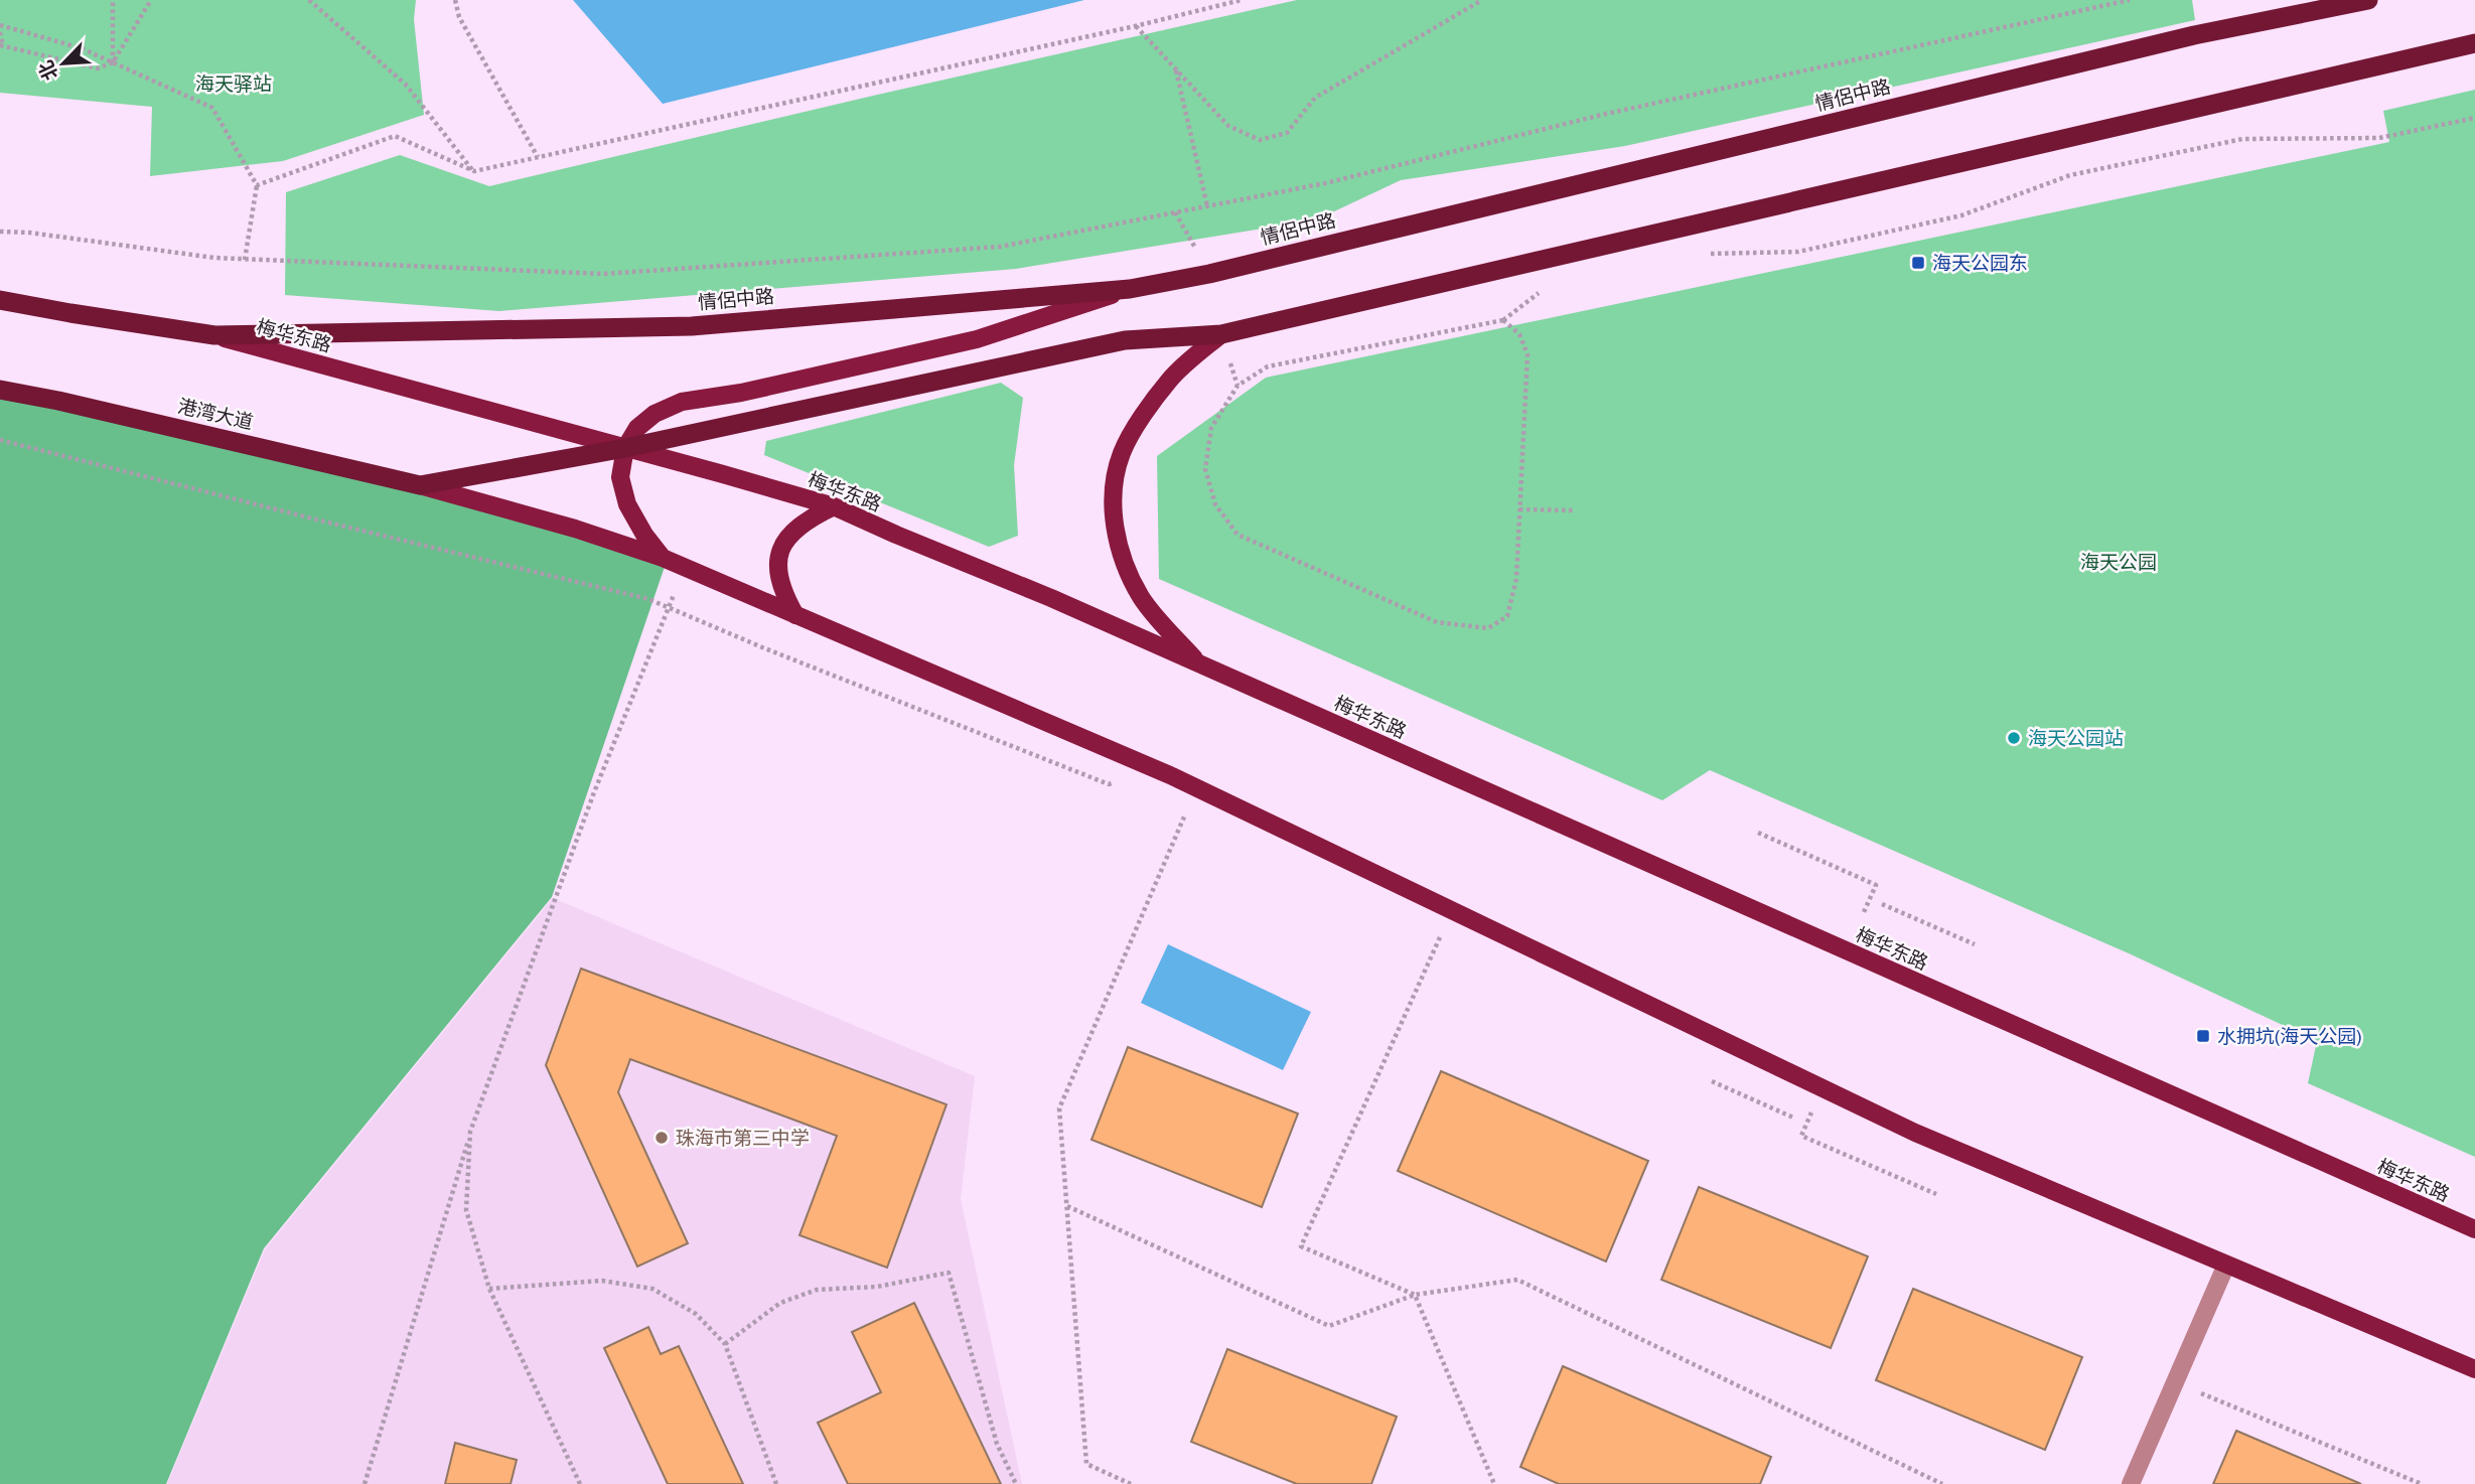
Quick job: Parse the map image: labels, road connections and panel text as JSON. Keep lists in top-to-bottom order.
{
  "streets": {
    "highway": ["情侶中路", "港湾大道"],
    "main road": ["梅华东路"]
  },
  "crossings": [
    ["情侶中路", "梅华东路"]
  ],
  "parks": ["海天驿站", "海天公园"],
  "places": {
    "transit": ["海天公园东", "水拥坑(海天公园)"],
    "other": ["海天公园站", "珠海市第三中学"]
  },
  "north": "bottom left"
}
